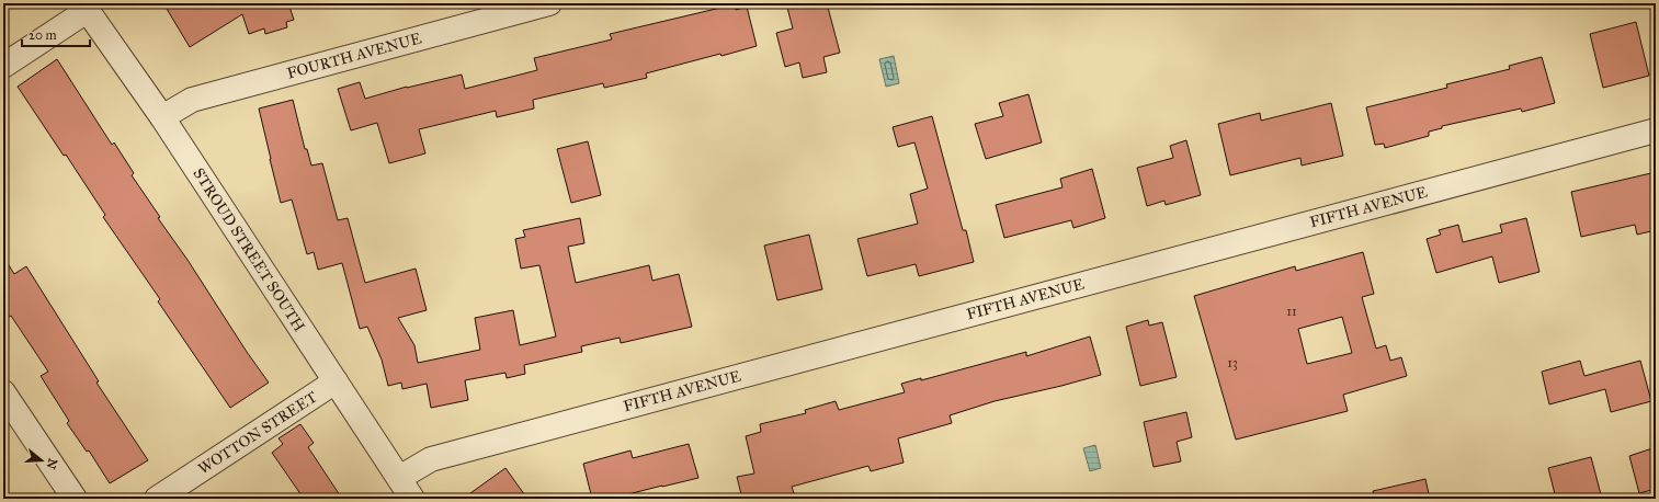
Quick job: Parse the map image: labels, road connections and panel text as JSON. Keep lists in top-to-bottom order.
{
  "streets": {
    "street": [
      "FOURTH AVENUE",
      "FIFTH AVENUE",
      "STROUD STREET SOUTH",
      "WOTTON STREET"
    ]
  },
  "crossings": [
    ["FOURTH AVENUE", "STROUD STREET SOUTH"],
    ["FIFTH AVENUE", "STROUD STREET SOUTH"],
    ["STROUD STREET SOUTH", "WOTTON STREET"]
  ],
  "house_numbers": ["11", "13"],
  "scale_bar": "20 m",
  "north": "right"
}
